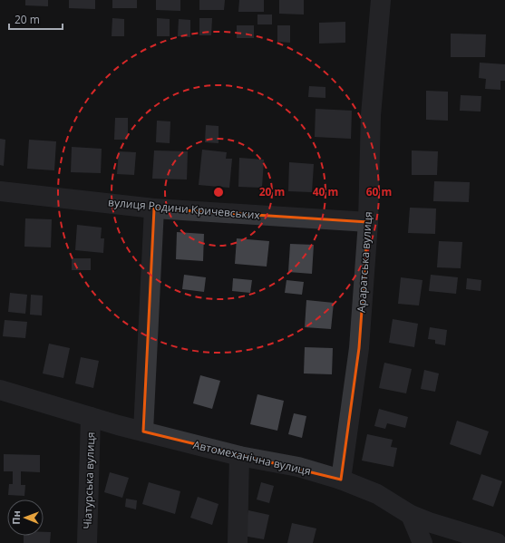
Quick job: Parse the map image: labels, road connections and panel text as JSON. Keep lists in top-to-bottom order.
{
  "streets": {
    "street": [
      "вулиця Родини Кричевських",
      "Араратська вулиця",
      "Автомеханічна вулиця",
      "Чіатурська вулиця"
    ]
  },
  "crossings": [
    ["вулиця Родини Кричевських", "Араратська вулиця"],
    ["Араратська вулиця", "Автомеханічна вулиця"],
    ["Автомеханічна вулиця", "Чіатурська вулиця"]
  ],
  "scale_bar": "20 m",
  "north": "left",
  "rings": ["20 m", "40 m", "60 m"]
}
